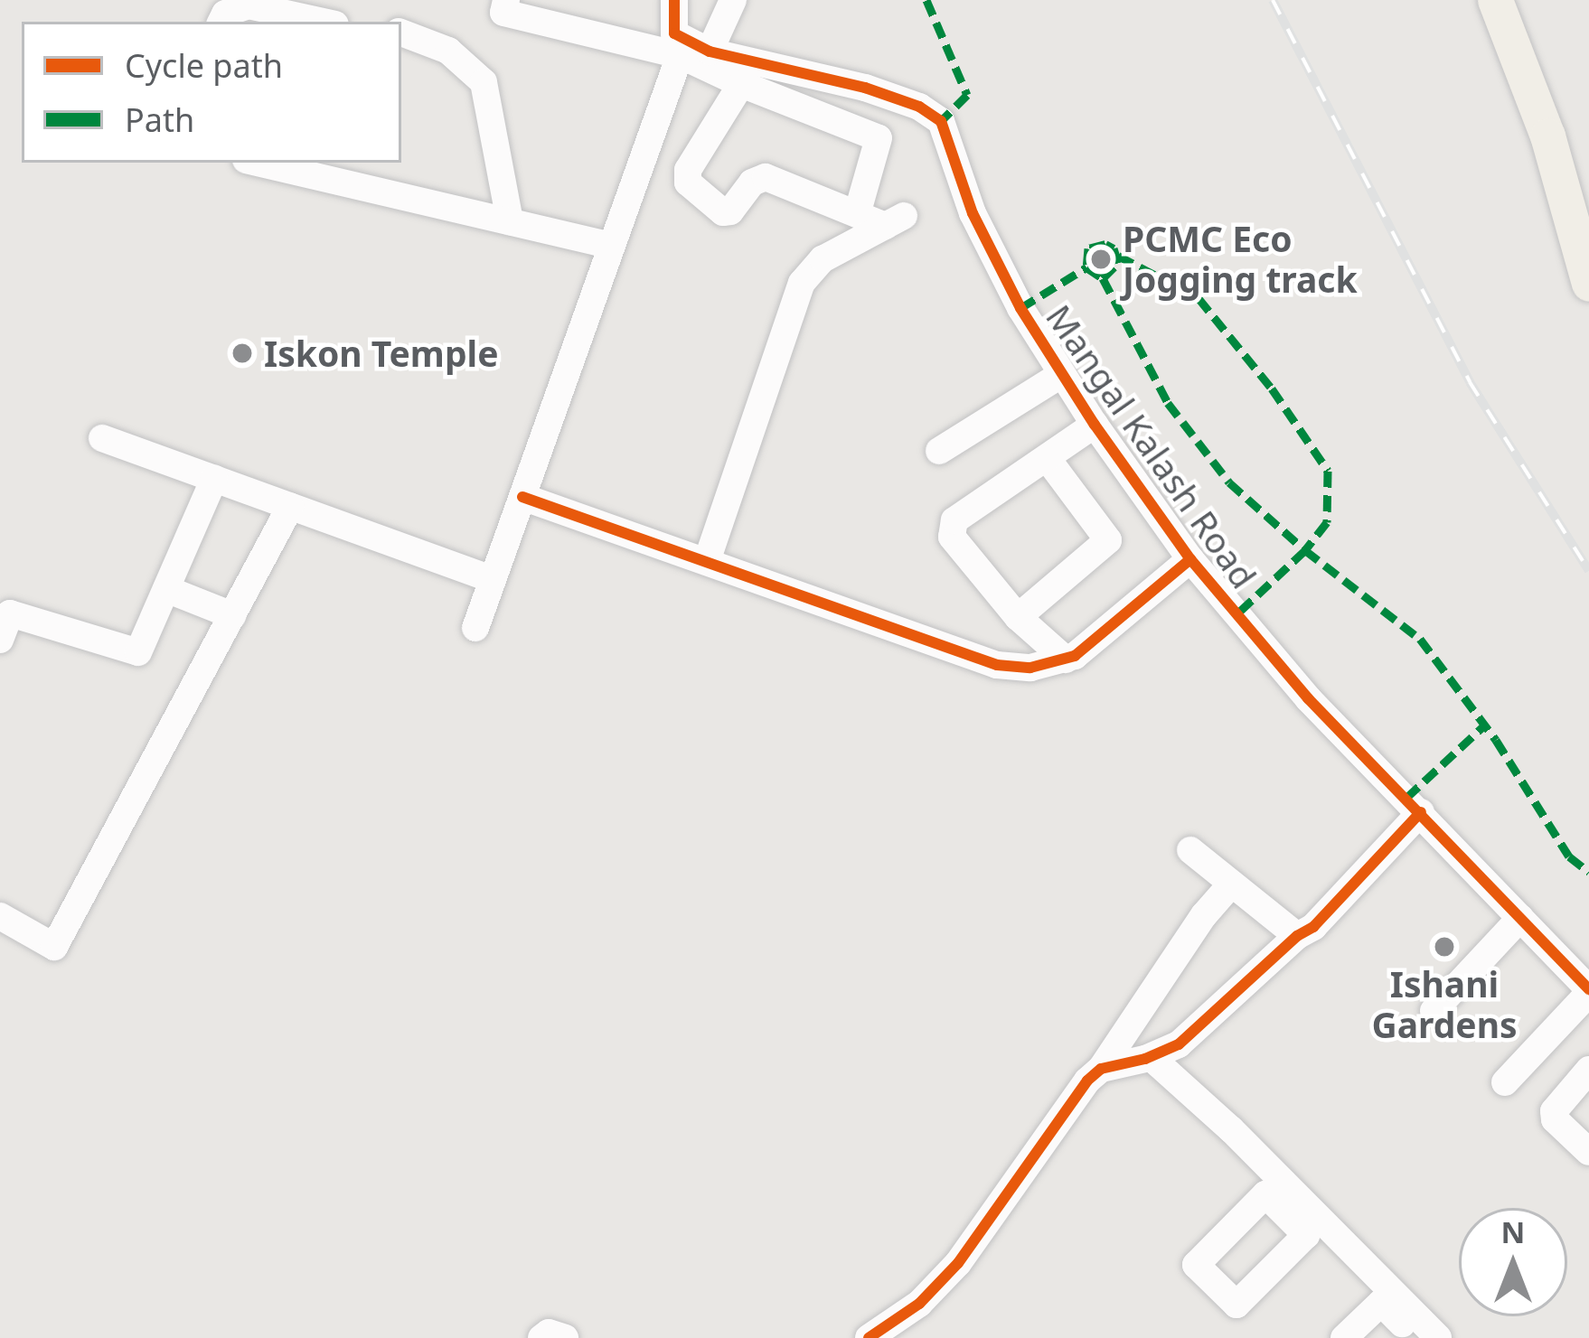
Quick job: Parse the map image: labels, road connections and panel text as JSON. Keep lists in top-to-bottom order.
{
  "streets": {
    "street": ["Mangal Kalash Road"]
  },
  "places": ["PCMC Eco Jogging track", "Iskon Temple", "Ishani Gardens"],
  "legend": ["Cycle path", "Path"],
  "north": "top"
}
